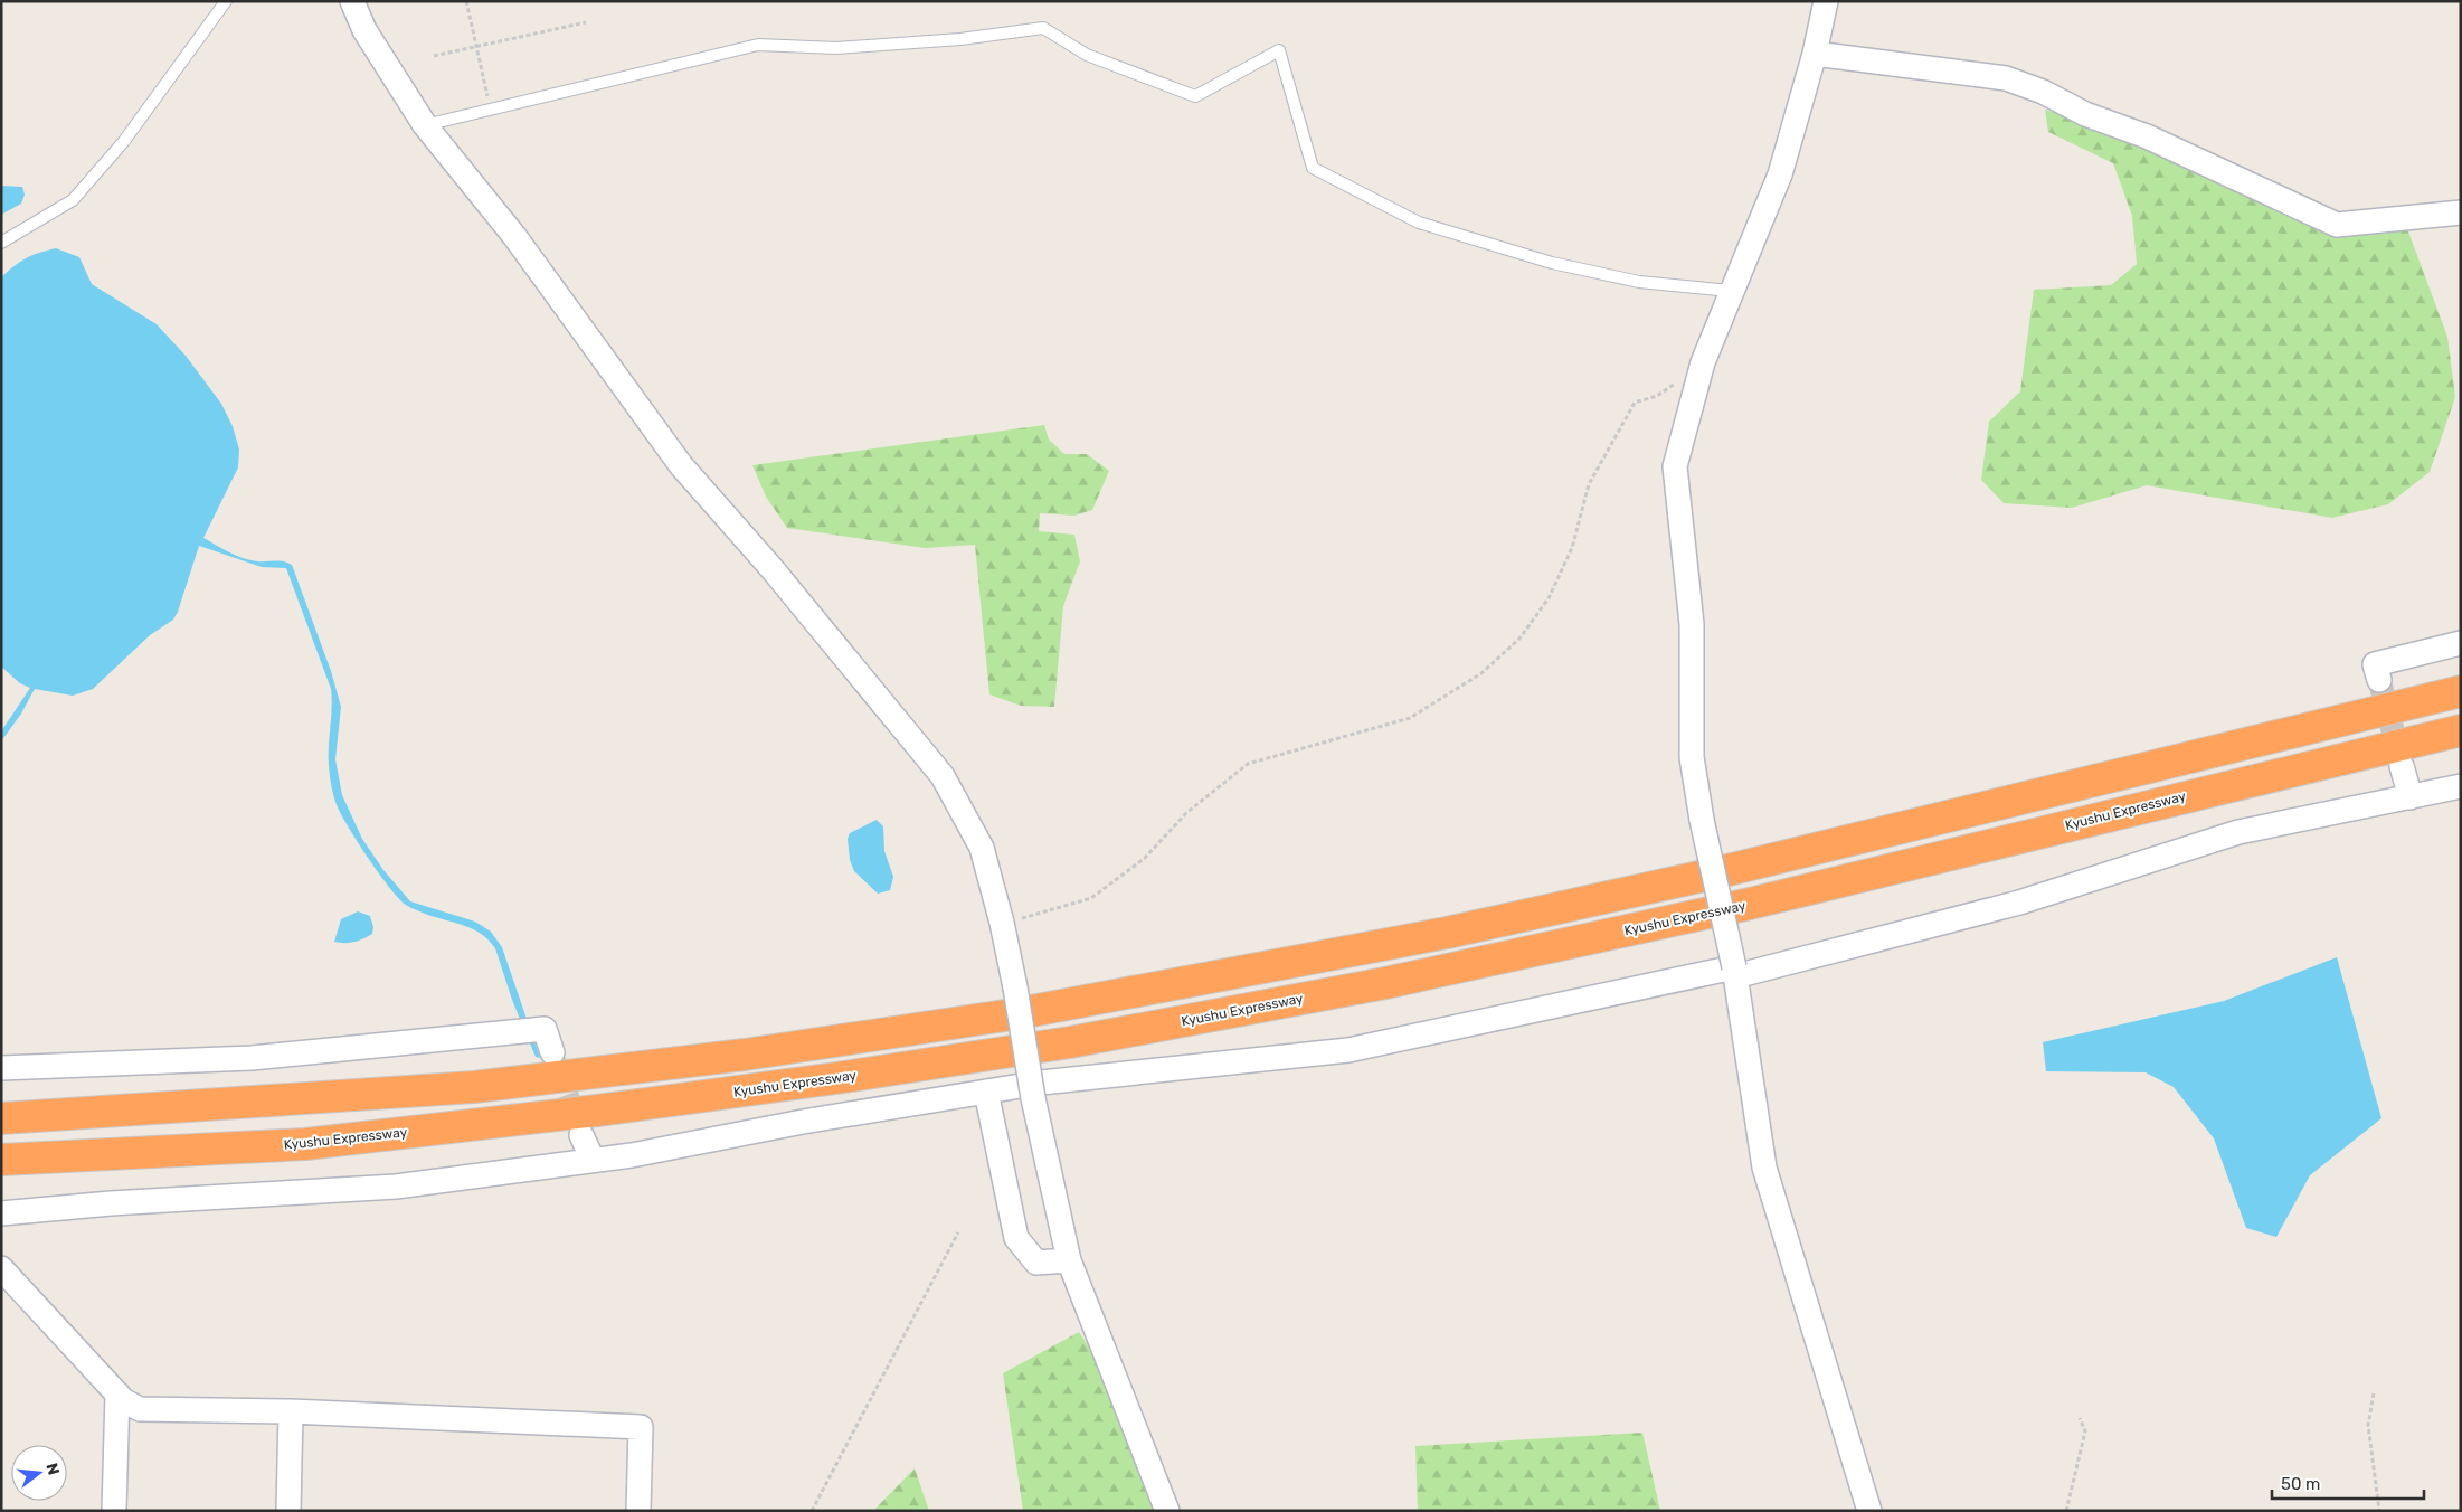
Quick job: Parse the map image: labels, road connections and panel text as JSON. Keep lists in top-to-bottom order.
{
  "streets": {
    "highway": ["Kyushu Expressway"]
  },
  "scale_bar": "50 m",
  "north": "right"
}
